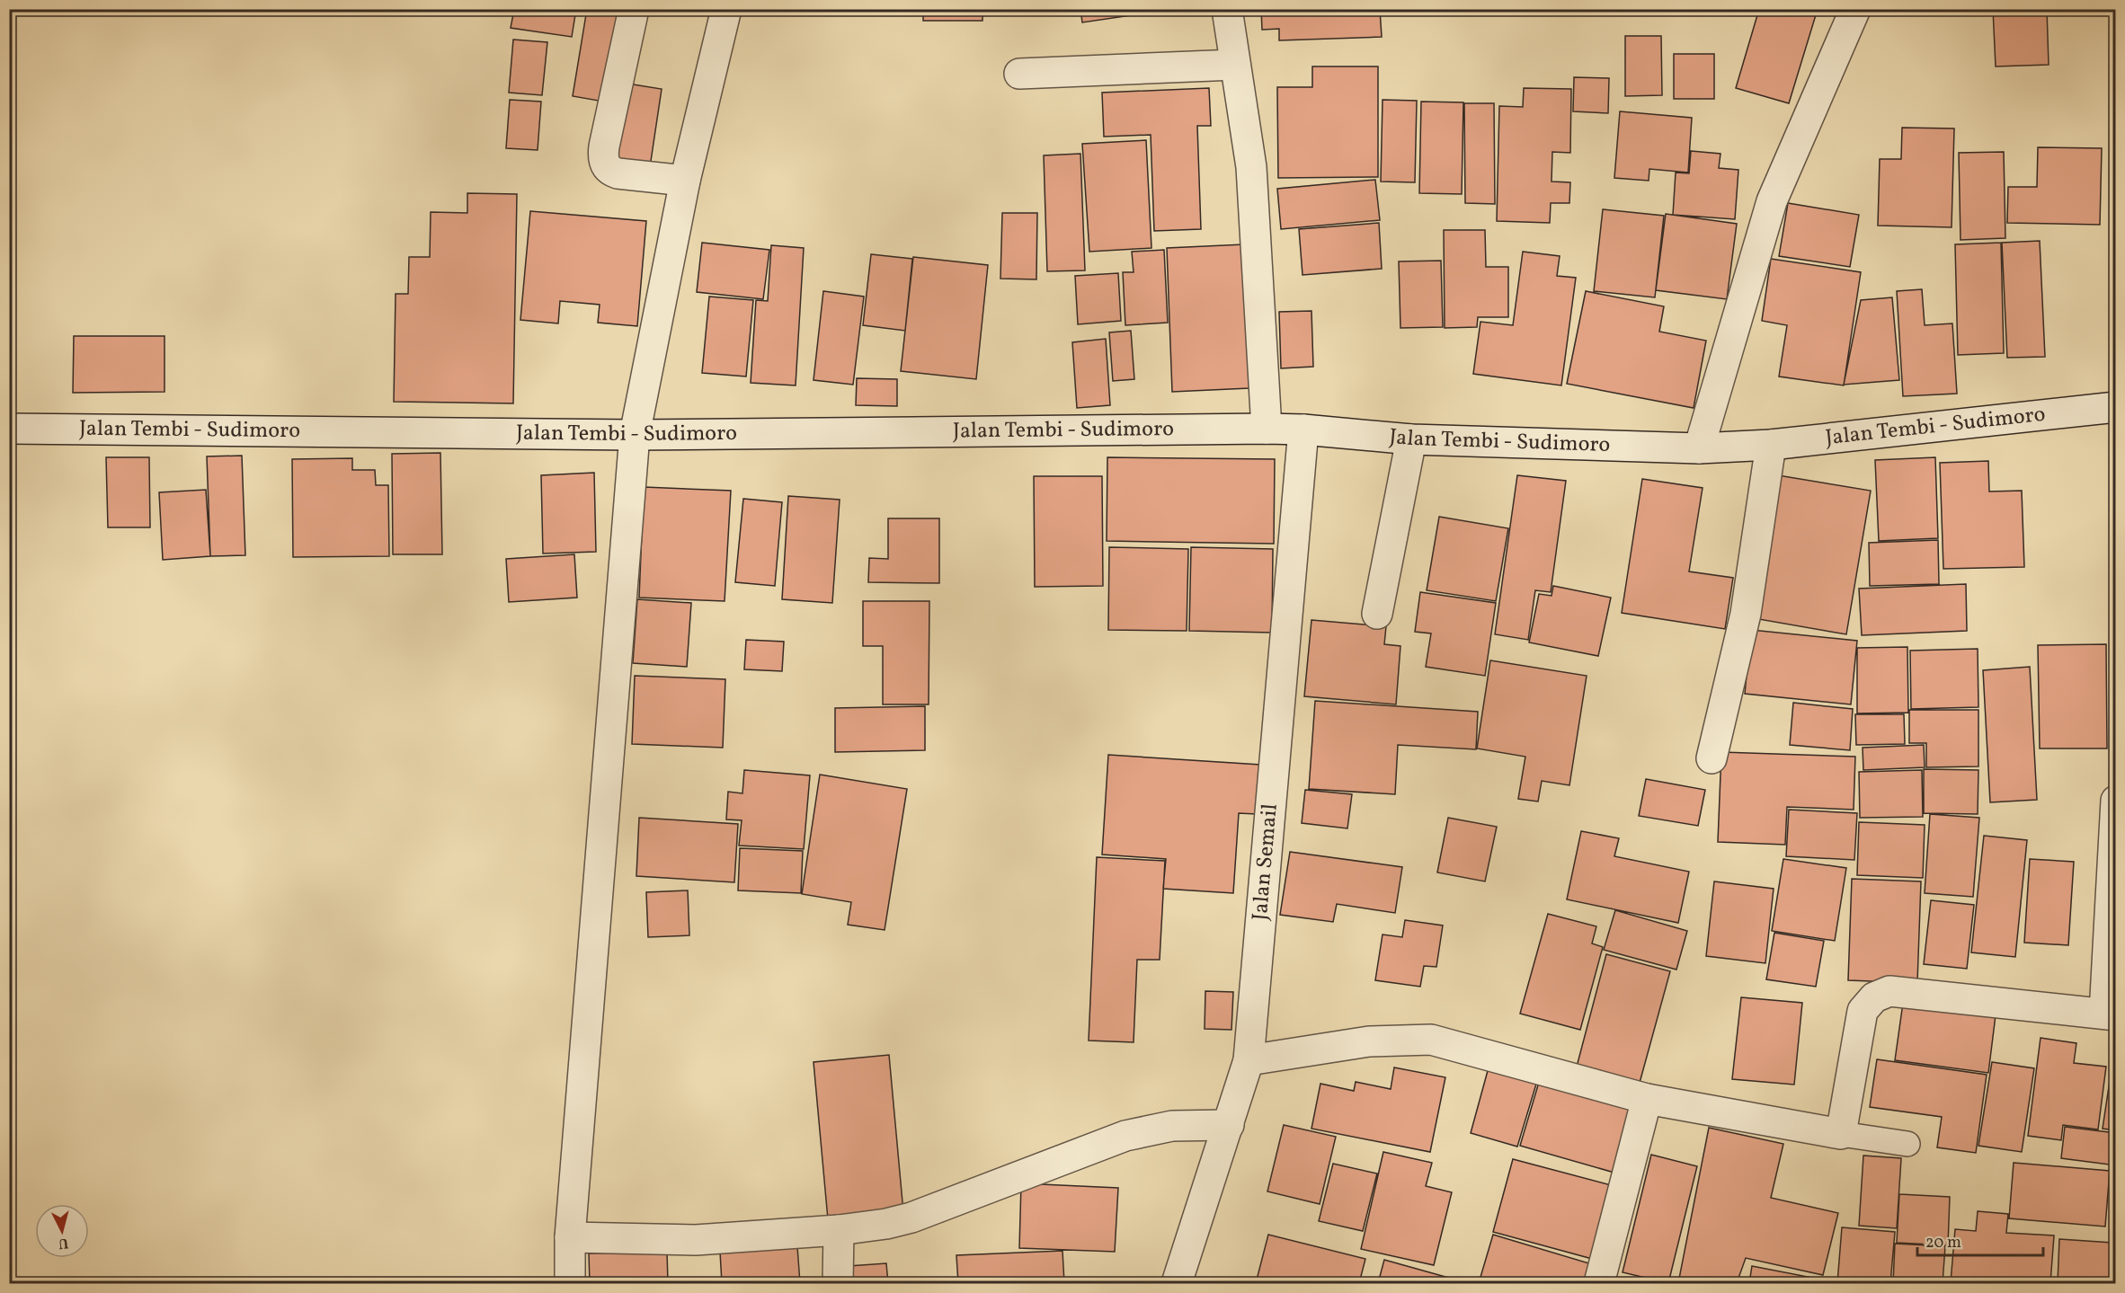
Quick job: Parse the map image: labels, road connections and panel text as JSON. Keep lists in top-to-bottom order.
{
  "streets": {
    "street": ["Jalan Tembi - Sudimoro", "Jalan Semail"]
  },
  "crossings": [
    ["Jalan Tembi - Sudimoro", "Jalan Semail"]
  ],
  "scale_bar": "20 m",
  "north": "bottom"
}
